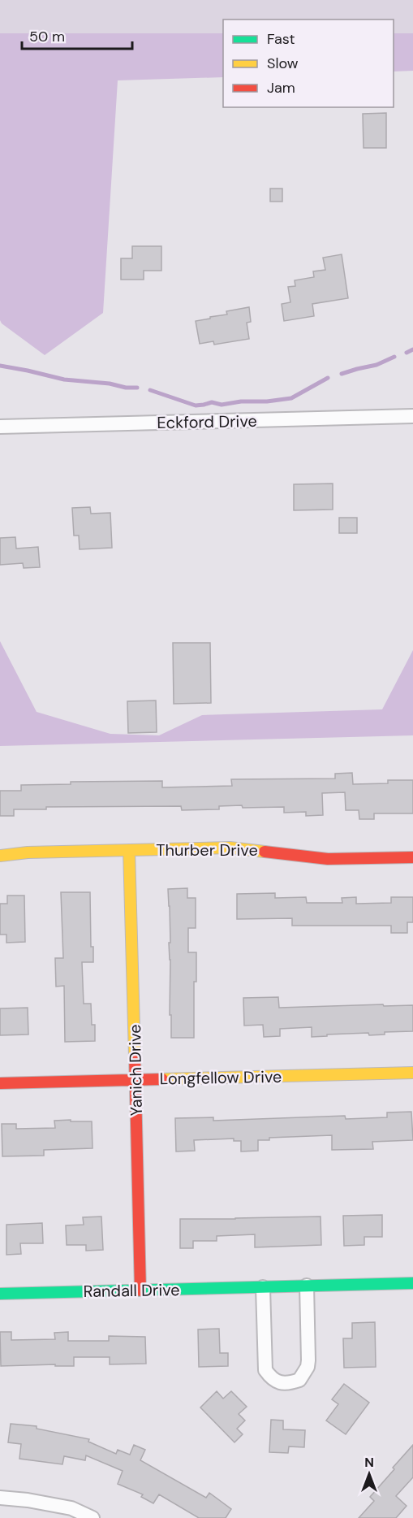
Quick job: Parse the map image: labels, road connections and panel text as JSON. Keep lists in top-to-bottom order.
{
  "streets": {
    "street": [
      "Eckford Drive",
      "Thurber Drive",
      "Yanich Drive",
      "Longfellow Drive",
      "Randall Drive"
    ]
  },
  "crossings": [
    ["Thurber Drive", "Yanich Drive"],
    ["Yanich Drive", "Longfellow Drive"],
    ["Yanich Drive", "Randall Drive"]
  ],
  "legend": ["Fast", "Slow", "Jam"],
  "scale_bar": "50 m",
  "north": "top"
}
